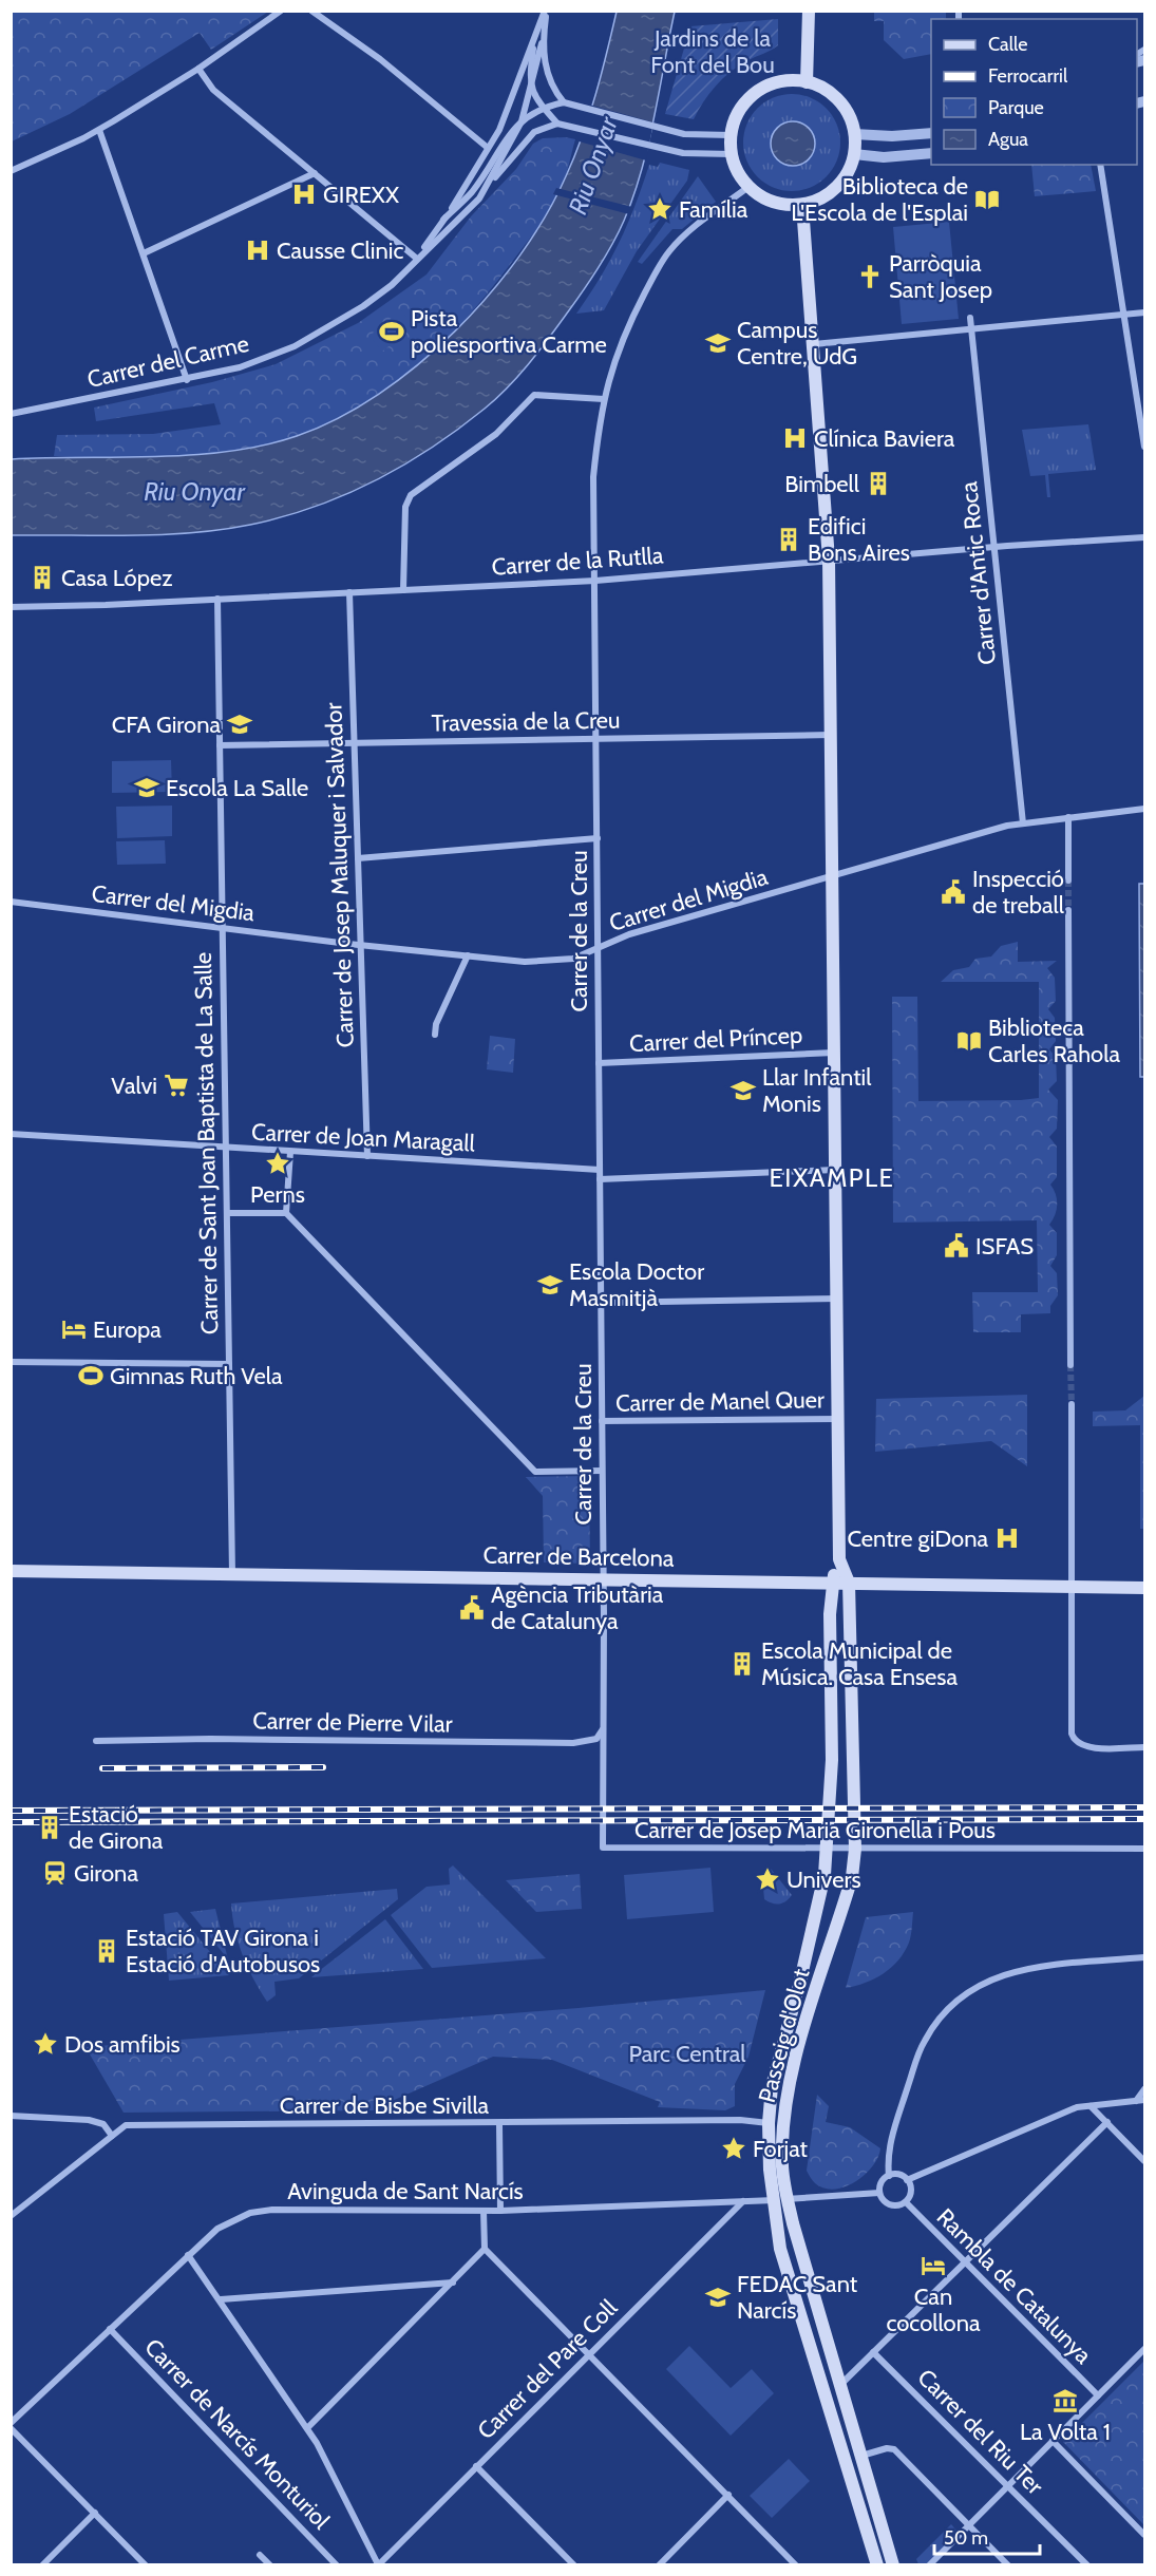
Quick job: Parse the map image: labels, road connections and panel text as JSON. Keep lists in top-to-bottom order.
{
  "streets": {
    "main road": ["Carrer de Barcelona", "Passeig d'Olot"],
    "street": [
      "Carrer del Carme",
      "Carrer de la Rutlla",
      "Carrer d'Antic Roca",
      "Travessia de la Creu",
      "Carrer de Josep Maluquer i Salvador",
      "Carrer del Migdia",
      "Carrer de la Creu",
      "Carrer del Príncep",
      "Carrer de Joan Maragall",
      "Carrer de Sant Joan Baptista de La Salle",
      "Carrer de Manel Quer",
      "Carrer de Pierre Vilar",
      "Carrer de Josep Maria Gironella i Pous",
      "Carrer de Bisbe Sivilla",
      "Avinguda de Sant Narcís",
      "Rambla de Catalunya",
      "Carrer del Pare Coll",
      "Carrer del Riu Ter",
      "Carrer de Narcís Monturiol"
    ]
  },
  "crossings": [
    ["Carrer de la Rutlla", "Carrer d'Antic Roca"],
    ["Carrer de la Rutlla", "Carrer de Josep Maluquer i Salvador"],
    ["Carrer de la Rutlla", "Carrer de la Creu"],
    ["Carrer de la Rutlla", "Carrer de Sant Joan Baptista de La Salle"],
    ["Carrer d'Antic Roca", "Carrer del Migdia"],
    ["Travessia de la Creu", "Carrer de Josep Maluquer i Salvador"],
    ["Travessia de la Creu", "Carrer de la Creu"],
    ["Travessia de la Creu", "Carrer de Sant Joan Baptista de La Salle"],
    ["Carrer de Josep Maluquer i Salvador", "Carrer del Migdia"],
    ["Carrer de Josep Maluquer i Salvador", "Carrer de Joan Maragall"],
    ["Carrer del Migdia", "Carrer de la Creu"],
    ["Carrer del Migdia", "Carrer de Sant Joan Baptista de La Salle"],
    ["Carrer de la Creu", "Carrer del Príncep"],
    ["Carrer de la Creu", "Carrer de Joan Maragall"],
    ["Carrer de la Creu", "Carrer de Manel Quer"],
    ["Carrer de la Creu", "Carrer de Barcelona"],
    ["Carrer de la Creu", "Carrer de Pierre Vilar"],
    ["Carrer de la Creu", "Carrer de Josep Maria Gironella i Pous"],
    ["Carrer de Joan Maragall", "Carrer de Sant Joan Baptista de La Salle"],
    ["Carrer de Sant Joan Baptista de La Salle", "Carrer de Barcelona"],
    ["Carrer de Barcelona", "Passeig d'Olot"],
    ["Carrer de Pierre Vilar", "Carrer de Josep Maria Gironella i Pous"],
    ["Carrer de Josep Maria Gironella i Pous", "Passeig d'Olot"],
    ["Passeig d'Olot", "Carrer de Bisbe Sivilla"],
    ["Passeig d'Olot", "Avinguda de Sant Narcís"],
    ["Avinguda de Sant Narcís", "Rambla de Catalunya"],
    ["Avinguda de Sant Narcís", "Carrer del Pare Coll"],
    ["Avinguda de Sant Narcís", "Carrer de Narcís Monturiol"]
  ],
  "districts": ["EIXAMPLE"],
  "water": ["Riu Onyar"],
  "parks": ["Jardins de la Font del Bou", "Parc Central"],
  "places": {
    "hospital": [
      "GIREXX",
      "Causse Clinic",
      "Clínica Baviera",
      "Centre giDona"
    ],
    "library": ["Biblioteca de L'Escola de l'Esplai", "Biblioteca Carles Rahola"],
    "place": [
      "Família",
      "Perns",
      "Univers",
      "Dos amfibis",
      "Forjat"
    ],
    "church": ["Parròquia Sant Josep"],
    "sports": ["Pista poliesportiva Carme", "Gimnas Ruth Vela"],
    "school or university": [
      "Campus Centre, UdG",
      "CFA Girona",
      "Escola La Salle",
      "Llar Infantil Monis",
      "Escola Doctor Masmitjà",
      "FEDAC Sant Narcís"
    ],
    "building": [
      "Bimbell",
      "Edifici Bons Aires",
      "Casa López",
      "Escola Municipal de Música. Casa Ensesa",
      "Estació de Girona",
      "Estació TAV Girona i Estació d'Autobusos"
    ],
    "public building": ["Inspecció de treball", "ISFAS", "Agència Tributària de Catalunya"],
    "supermarket": ["Valvi"],
    "hotel": ["Europa", "Can cocollona"],
    "station": ["Girona"],
    "museum": ["La Volta 1"]
  },
  "legend": [
    "Calle",
    "Ferrocarril",
    "Parque",
    "Agua"
  ],
  "scale_bar": "50 m"
}
